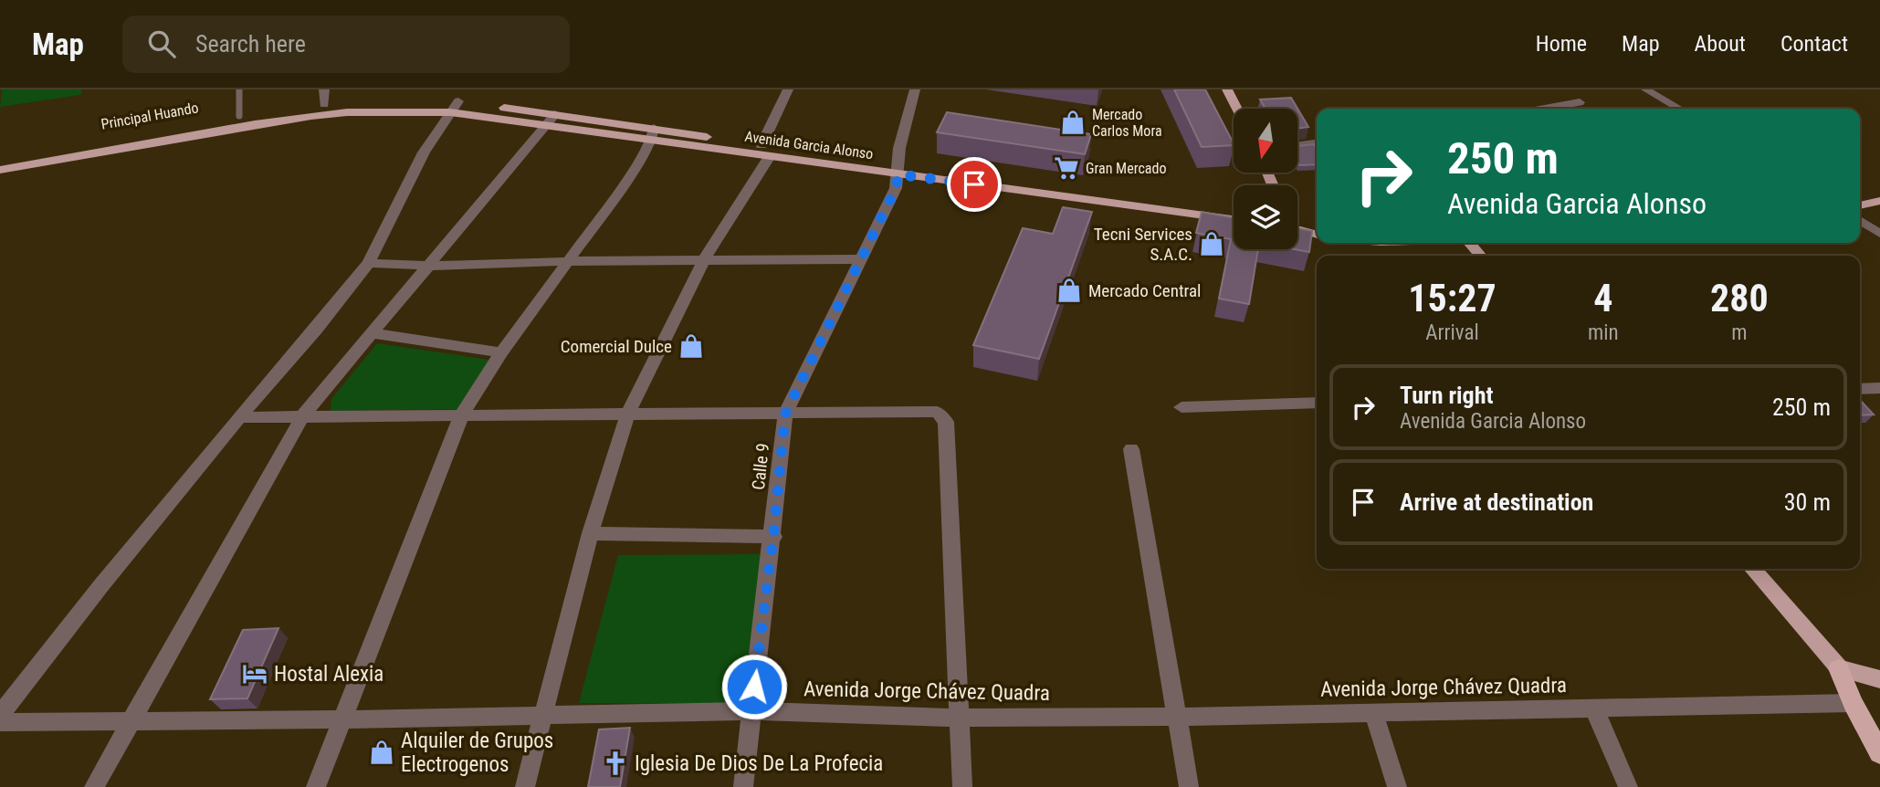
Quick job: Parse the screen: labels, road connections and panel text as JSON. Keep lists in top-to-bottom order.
{
  "streets": {
    "main road": ["Principal Huando", "Avenida Garcia Alonso"],
    "street": ["Calle 9", "Avenida Jorge Chávez Quadra"]
  },
  "crossings": [
    ["Principal Huando", "Avenida Garcia Alonso"],
    ["Avenida Garcia Alonso", "Calle 9"],
    ["Calle 9", "Avenida Jorge Chávez Quadra"]
  ],
  "places": {
    "shop": [
      "Mercado Carlos Mora",
      "Tecni Services S.A.C.",
      "Mercado Central",
      "Comercial Dulce",
      "Alquiler de Grupos Electrogenos"
    ],
    "supermarket": ["Gran Mercado"],
    "hotel": ["Hostal Alexia"],
    "church": ["Iglesia De Dios De La Profecia"]
  },
  "north": "bottom",
  "page": {
    "header": "Map",
    "search": "Search here",
    "nav": [
      "Home",
      "Map",
      "About",
      "Contact"
    ],
    "turn": ["250 m", "Avenida Garcia Alonso"],
    "eta": [
      "15:27",
      "Arrival",
      "4",
      "min",
      "280",
      "m"
    ],
    "list": [
      {
        "name": "Turn right",
        "note": "Avenida Garcia Alonso",
        "value": "250 m"
      },
      {
        "name": "Arrive at destination",
        "value": "30 m"
      }
    ]
  }
}
